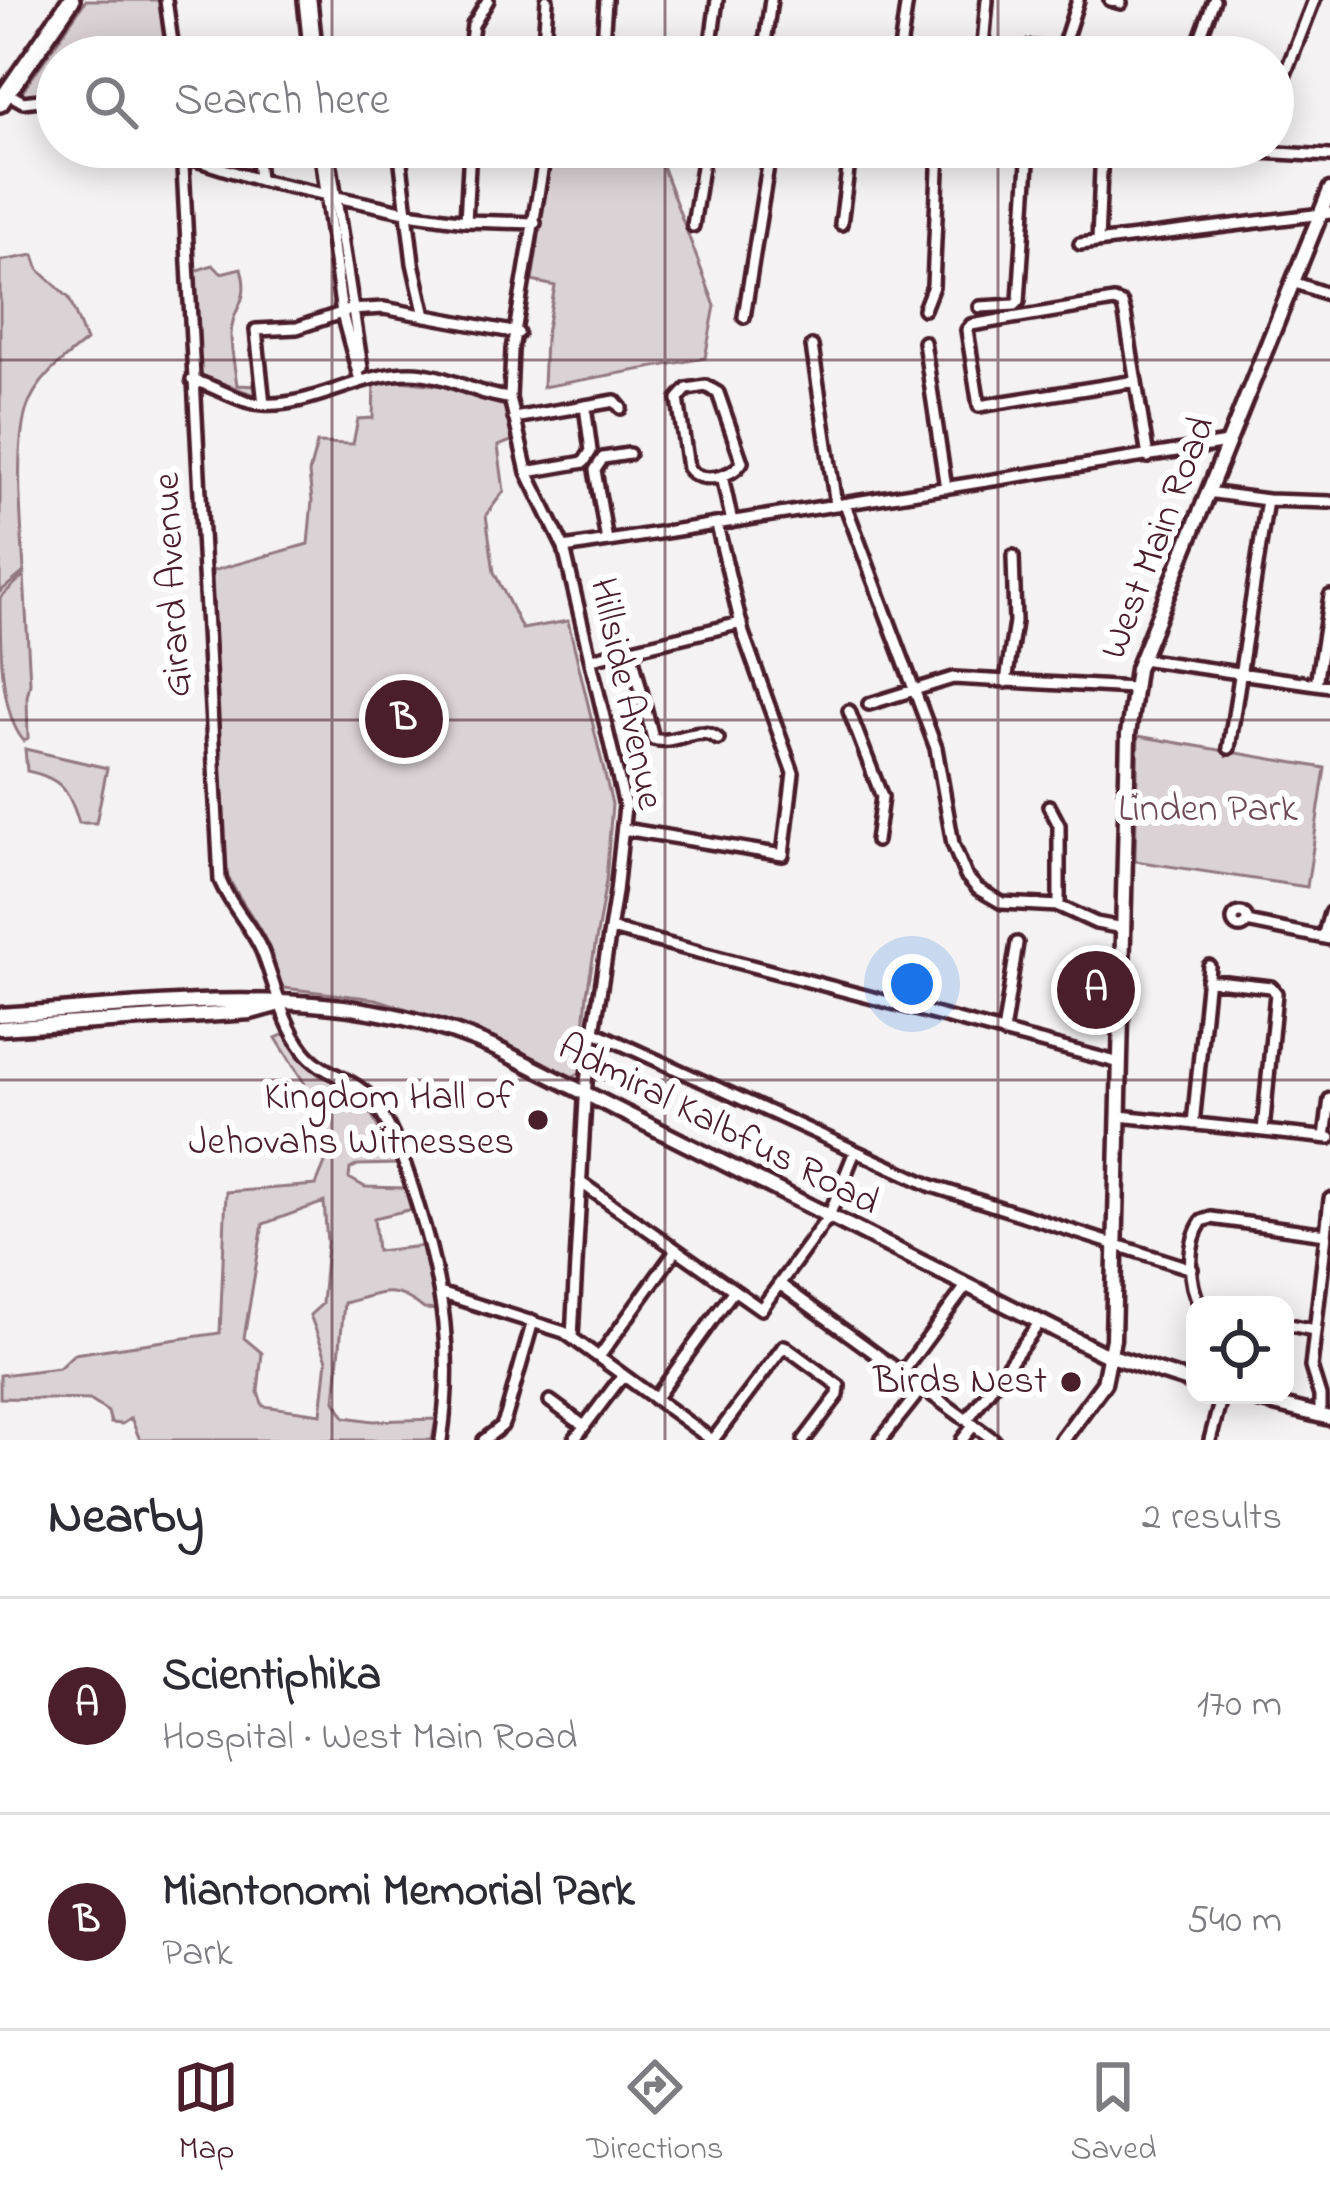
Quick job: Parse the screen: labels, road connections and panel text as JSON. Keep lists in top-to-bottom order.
{
  "streets": {
    "main road": ["West Main Road", "Admiral Kalbfus Road"],
    "street": ["Girard Avenue", "Hillside Avenue"]
  },
  "crossings": [
    ["West Main Road", "Admiral Kalbfus Road"],
    ["Girard Avenue", "Admiral Kalbfus Road"],
    ["Hillside Avenue", "Admiral Kalbfus Road"]
  ],
  "parks": ["Linden Park"],
  "places": ["Kingdom Hall of Jehovahs Witnesses", "Birds Nest"],
  "page": {
    "search": "Search here",
    "pins": ["B", "A"],
    "heading": ["Nearby", "2 results"],
    "list": [
      {
        "mark": "A",
        "name": "Scientiphika",
        "note": "Hospital · West Main Road",
        "value": "170 m"
      },
      {
        "mark": "B",
        "name": "Miantonomi Memorial Park",
        "note": "Park",
        "value": "540 m"
      }
    ],
    "nav": ["Map", "Directions", "Saved"]
  }
}
